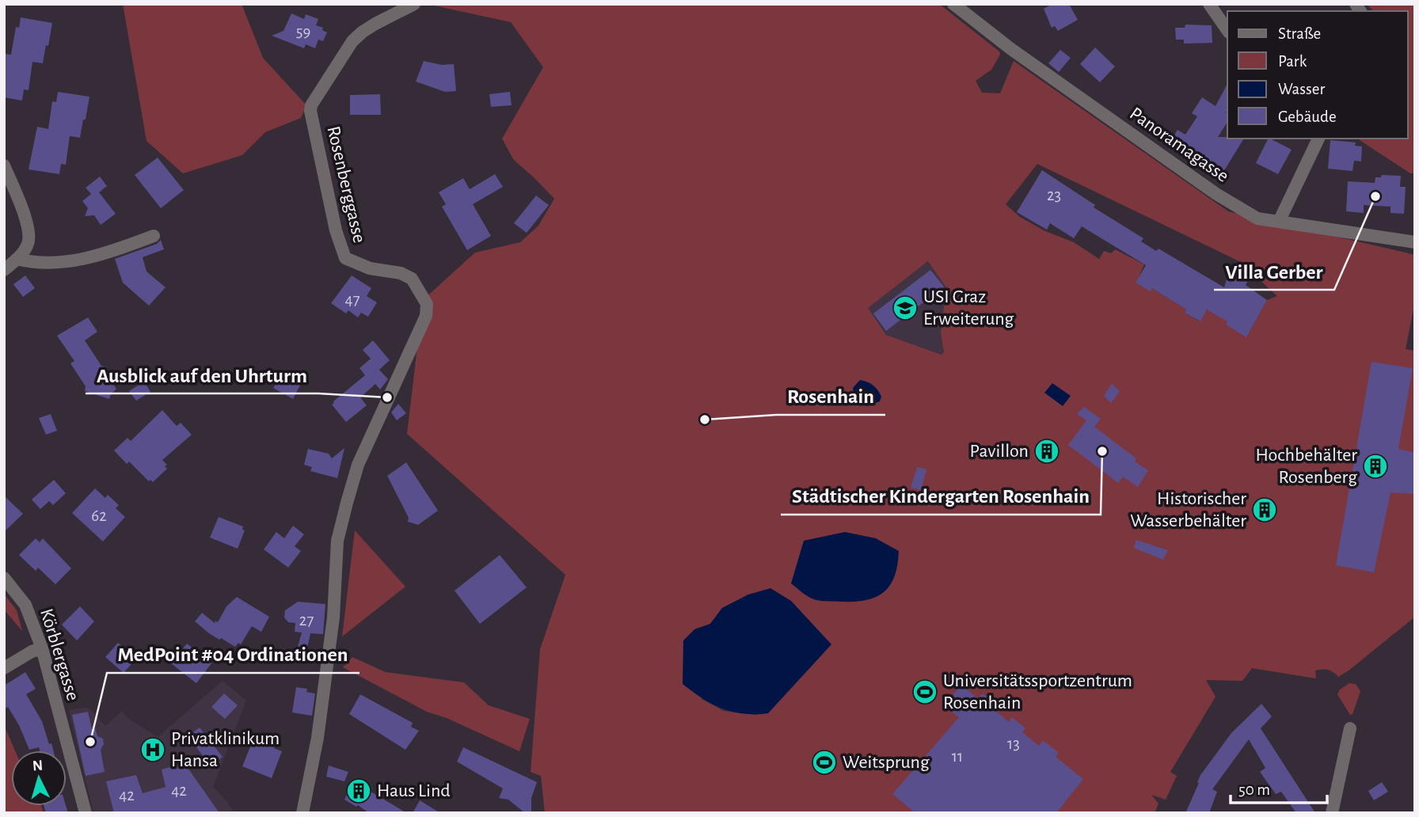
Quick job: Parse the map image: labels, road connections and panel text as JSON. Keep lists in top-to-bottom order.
{
  "streets": {
    "street": ["Panoramagasse", "Rosenberggasse", "Körblergasse"]
  },
  "places": {
    "other": [
      "Villa Gerber",
      "Ausblick auf den Uhrturm",
      "Rosenhain",
      "Städtischer Kindergarten Rosenhain",
      "MedPoint #04 Ordinationen"
    ],
    "school or university": ["USI Graz Erweiterung"],
    "building": [
      "Pavillon",
      "Hochbehälter Rosenberg",
      "Historischer Wasserbehälter",
      "Haus Lind"
    ],
    "sports": ["Universitätssportzentrum Rosenhain", "Weitsprung"],
    "hospital": ["Privatklinikum Hansa"]
  },
  "house_numbers": [
    "59",
    "23",
    "47",
    "62",
    "27",
    "13",
    "11",
    "42",
    "42"
  ],
  "legend": [
    "Straße",
    "Park",
    "Wasser",
    "Gebäude"
  ],
  "scale_bar": "50 m",
  "north": "top"
}
